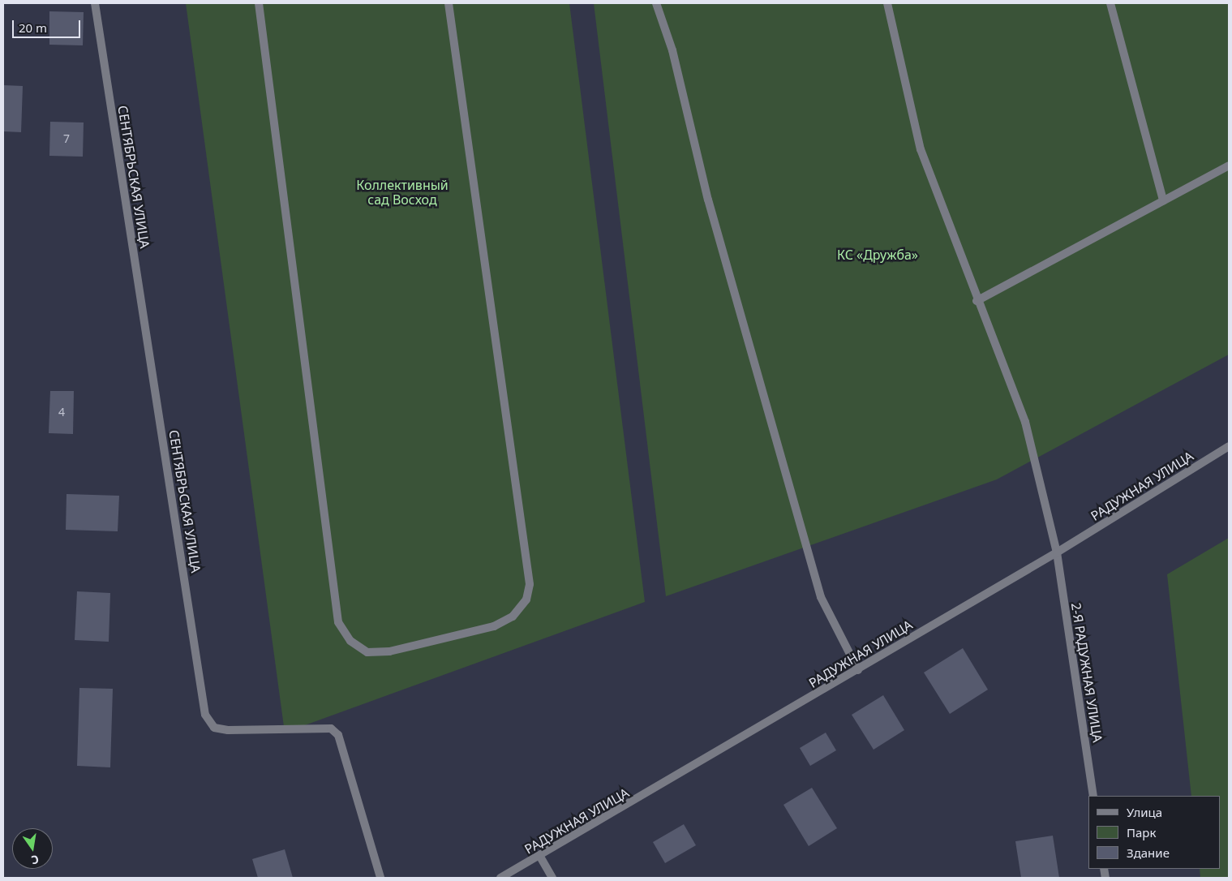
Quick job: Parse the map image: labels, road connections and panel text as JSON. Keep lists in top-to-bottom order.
{
  "streets": {
    "street": ["СЕНТЯБРЬСКАЯ УЛИЦА", "РАДУЖНАЯ УЛИЦА", "2-Я РАДУЖНАЯ УЛИЦА"]
  },
  "crossings": [
    ["РАДУЖНАЯ УЛИЦА", "2-Я РАДУЖНАЯ УЛИЦА"]
  ],
  "parks": ["Коллективный сад Восход", "КС «Дружба»"],
  "house_numbers": ["7", "4"],
  "legend": ["Улица", "Парк", "Здание"],
  "scale_bar": "20 m",
  "north": "bottom"
}
